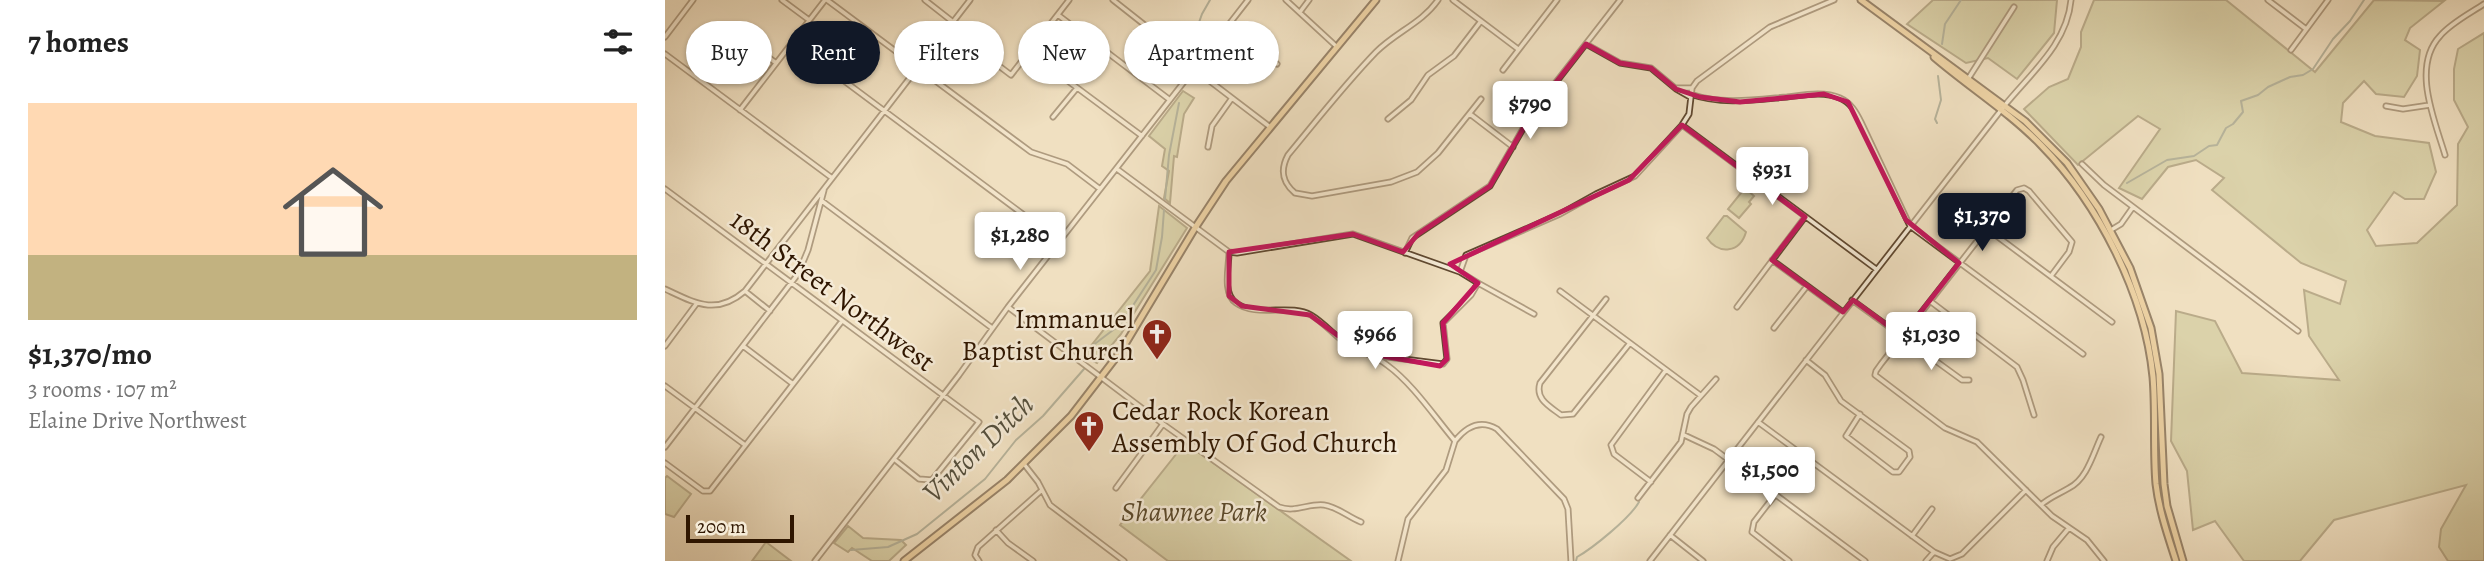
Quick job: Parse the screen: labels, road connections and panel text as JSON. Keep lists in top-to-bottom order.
{
  "streets": {
    "street": ["18th Street Northwest"]
  },
  "water": ["Vinton Ditch"],
  "parks": ["Shawnee Park"],
  "places": {
    "church": ["Immanuel Baptist Church", "Cedar Rock Korean Assembly Of God Church"]
  },
  "scale_bar": "200 m",
  "page": {
    "heading": "7 homes",
    "chip": [
      "Buy",
      "Rent",
      "Filters",
      "New",
      "Apartment"
    ],
    "price": [
      "$790",
      "$931",
      "$1,370",
      "$1,280",
      "$966",
      "$1,030",
      "$1,500"
    ],
    "list": [
      {
        "name": "$1,370/mo",
        "note": "3 rooms · 107 m² · Elaine Drive Northwest"
      }
    ],
    "scale": "200 m"
  }
}
